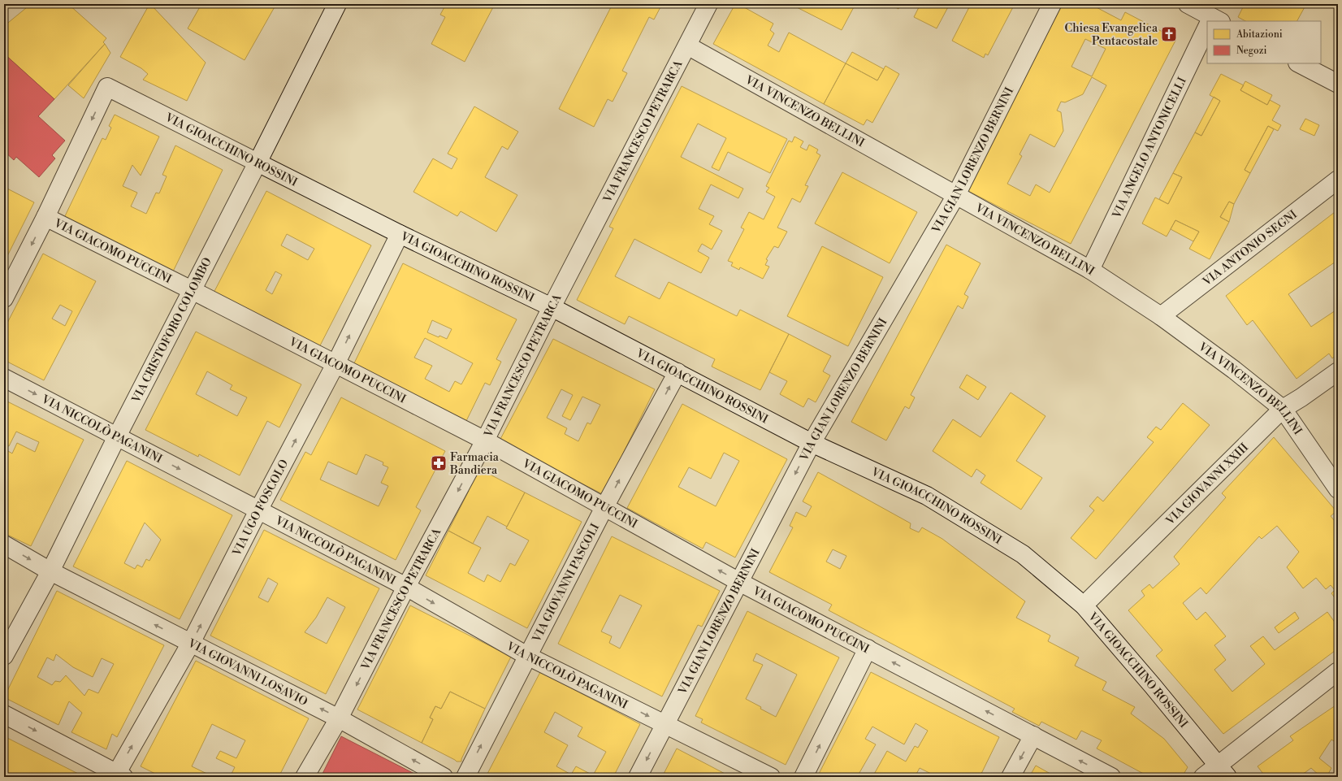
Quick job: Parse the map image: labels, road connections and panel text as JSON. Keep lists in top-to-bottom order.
{
  "streets": {
    "street": [
      "VIA VINCENZO BELLINI",
      "VIA FRANCESCO PETRARCA",
      "VIA ANGELO ANTONICELLI",
      "VIA GIOACCHINO ROSSINI",
      "VIA GIAN LORENZO BERNINI",
      "VIA ANTONIO SEGNI",
      "VIA GIACOMO PUCCINI",
      "VIA CRISTOFORO COLOMBO",
      "VIA NICCOLÒ PAGANINI",
      "VIA GIOVANNI XXIII",
      "VIA UGO FOSCOLO",
      "VIA GIOVANNI PASCOLI",
      "VIA GIOVANNI LOSAVIO"
    ]
  },
  "crossings": [
    ["VIA VINCENZO BELLINI", "VIA FRANCESCO PETRARCA"],
    ["VIA VINCENZO BELLINI", "VIA ANGELO ANTONICELLI"],
    ["VIA VINCENZO BELLINI", "VIA GIAN LORENZO BERNINI"],
    ["VIA VINCENZO BELLINI", "VIA ANTONIO SEGNI"],
    ["VIA VINCENZO BELLINI", "VIA GIOVANNI XXIII"],
    ["VIA FRANCESCO PETRARCA", "VIA GIOACCHINO ROSSINI"],
    ["VIA FRANCESCO PETRARCA", "VIA GIACOMO PUCCINI"],
    ["VIA FRANCESCO PETRARCA", "VIA NICCOLÒ PAGANINI"],
    ["VIA FRANCESCO PETRARCA", "VIA GIOVANNI LOSAVIO"],
    ["VIA GIOACCHINO ROSSINI", "VIA GIAN LORENZO BERNINI"],
    ["VIA GIOACCHINO ROSSINI", "VIA GIACOMO PUCCINI"],
    ["VIA GIOACCHINO ROSSINI", "VIA CRISTOFORO COLOMBO"],
    ["VIA GIOACCHINO ROSSINI", "VIA GIOVANNI XXIII"],
    ["VIA GIOACCHINO ROSSINI", "VIA UGO FOSCOLO"],
    ["VIA GIOACCHINO ROSSINI", "VIA GIOVANNI PASCOLI"],
    ["VIA GIAN LORENZO BERNINI", "VIA GIACOMO PUCCINI"],
    ["VIA GIAN LORENZO BERNINI", "VIA NICCOLÒ PAGANINI"],
    ["VIA GIACOMO PUCCINI", "VIA CRISTOFORO COLOMBO"],
    ["VIA GIACOMO PUCCINI", "VIA UGO FOSCOLO"],
    ["VIA GIACOMO PUCCINI", "VIA GIOVANNI PASCOLI"],
    ["VIA CRISTOFORO COLOMBO", "VIA NICCOLÒ PAGANINI"],
    ["VIA CRISTOFORO COLOMBO", "VIA GIOVANNI LOSAVIO"],
    ["VIA NICCOLÒ PAGANINI", "VIA UGO FOSCOLO"],
    ["VIA NICCOLÒ PAGANINI", "VIA GIOVANNI PASCOLI"],
    ["VIA UGO FOSCOLO", "VIA GIOVANNI LOSAVIO"]
  ],
  "one_way": [
    "VIA FRANCESCO PETRARCA",
    "VIA GIACOMO PUCCINI",
    "VIA NICCOLÒ PAGANINI",
    "VIA UGO FOSCOLO",
    "VIA GIOVANNI PASCOLI"
  ],
  "places": {
    "church": ["Chiesa Evangelica Pentacostale"],
    "pharmacy": ["Farmacia Bandiera"]
  },
  "legend": ["Abitazioni", "Negozi"]
}
